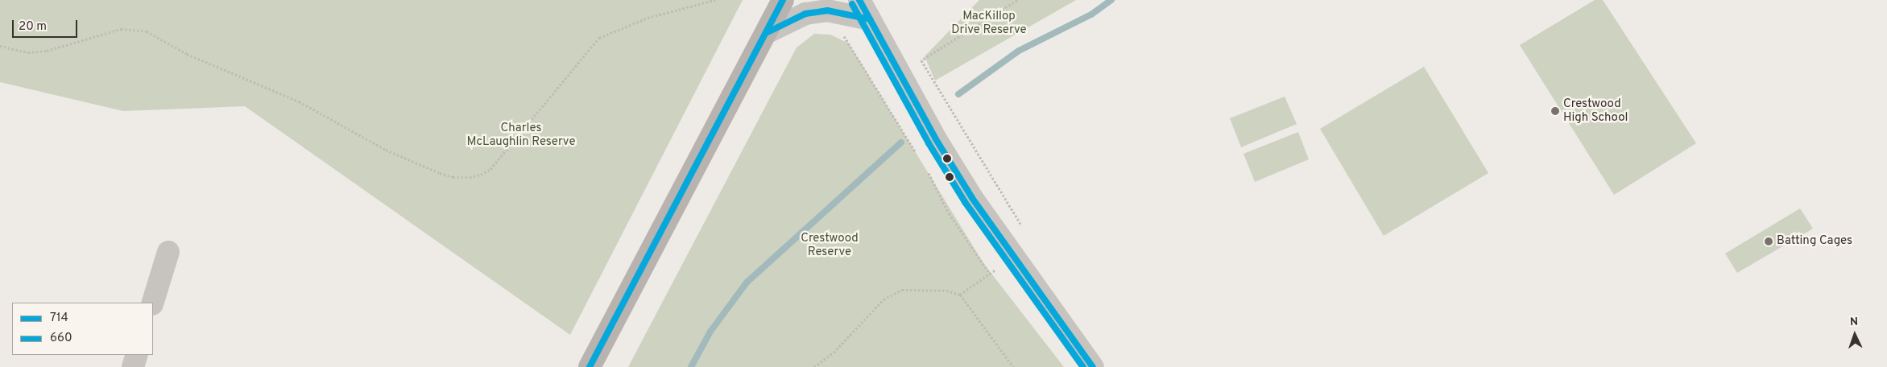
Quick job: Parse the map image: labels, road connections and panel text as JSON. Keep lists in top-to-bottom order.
{
  "parks": ["MacKillop Drive Reserve", "Charles McLaughlin Reserve", "Crestwood Reserve"],
  "places": ["Crestwood High School", "Batting Cages"],
  "lines": ["transit line 714", "transit line 660"],
  "legend": ["714", "660"],
  "scale_bar": "20 m",
  "north": "top"
}
